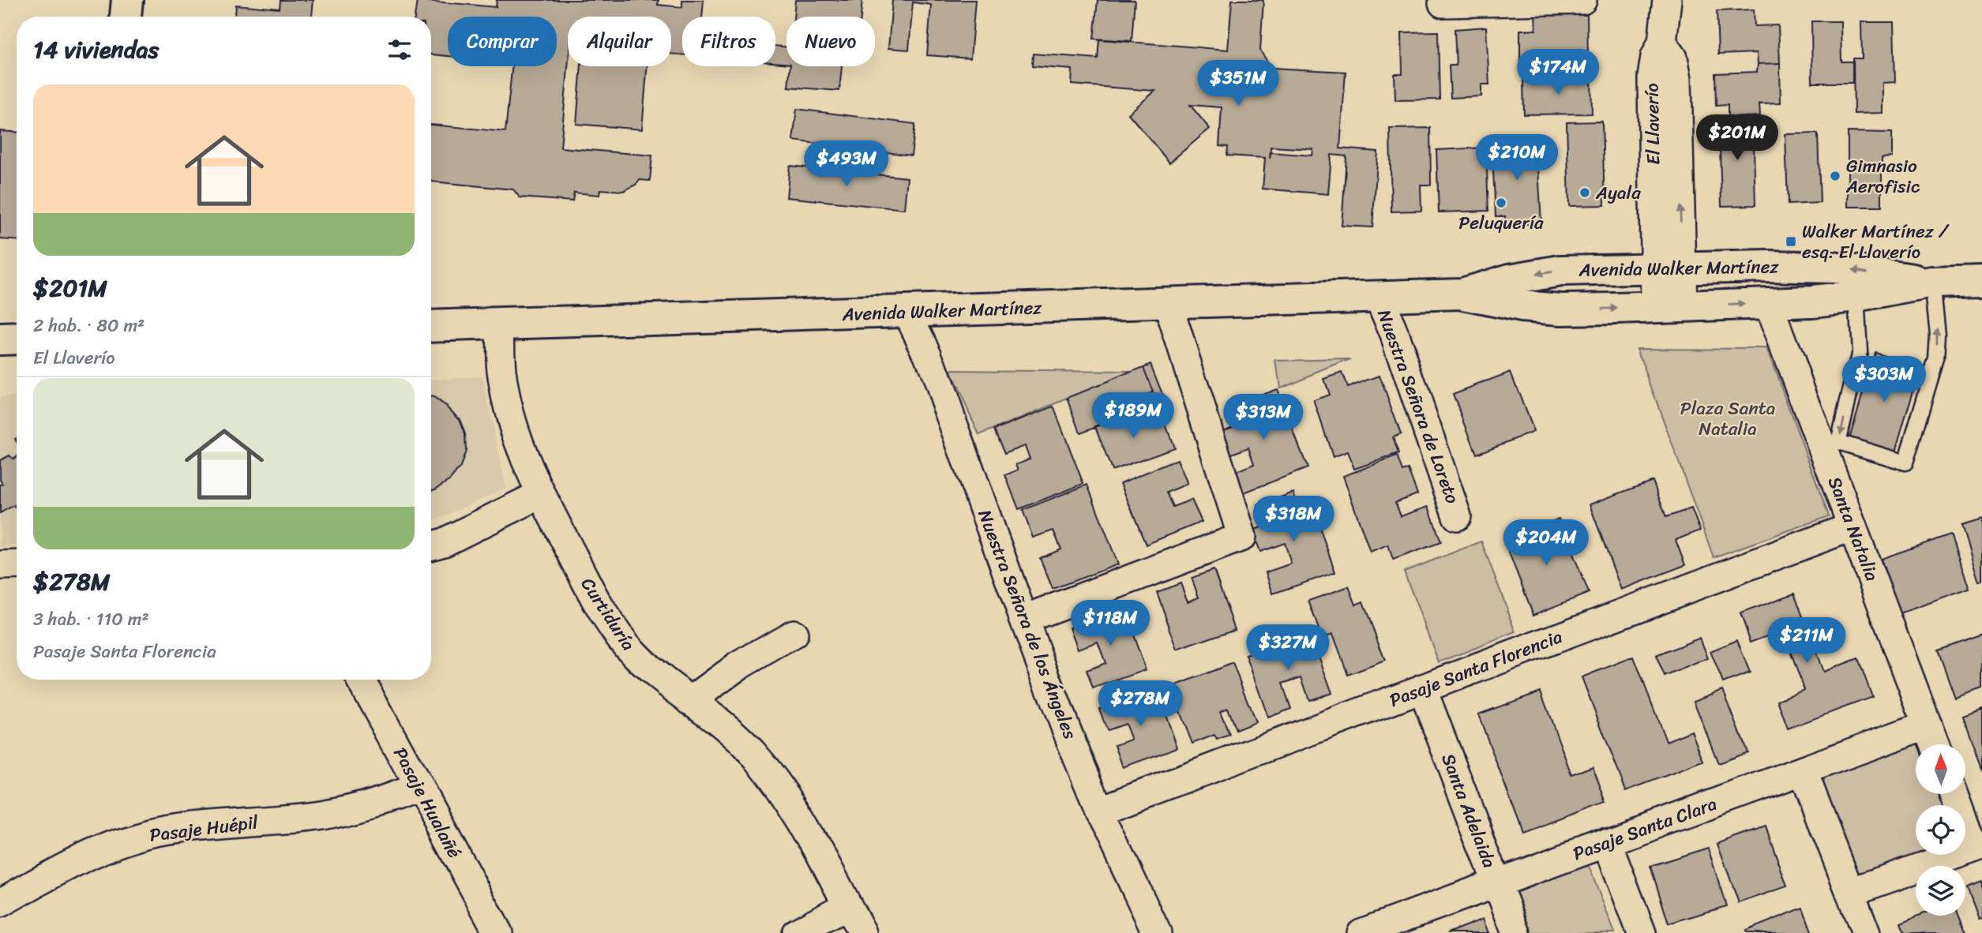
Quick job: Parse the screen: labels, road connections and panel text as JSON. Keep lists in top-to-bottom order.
{
  "streets": {
    "main road": ["Avenida Walker Martínez"],
    "street": [
      "El Llaverío",
      "Nuestra Señora de Loreto",
      "Santa Natalia",
      "Curtiduría",
      "Nuestra Señora de los Ángeles",
      "Pasaje Santa Florencia",
      "Pasaje Hualañé",
      "Santa Adelaida",
      "Pasaje Huépil",
      "Pasaje Santa Clara"
    ]
  },
  "crossings": [
    ["El Llaverío", "Avenida Walker Martínez"],
    ["Avenida Walker Martínez", "Nuestra Señora de Loreto"],
    ["Avenida Walker Martínez", "Santa Natalia"],
    ["Avenida Walker Martínez", "Curtiduría"],
    ["Avenida Walker Martínez", "Nuestra Señora de los Ángeles"],
    ["Santa Natalia", "Pasaje Santa Florencia"],
    ["Santa Natalia", "Pasaje Santa Clara"],
    ["Nuestra Señora de los Ángeles", "Pasaje Santa Florencia"],
    ["Pasaje Santa Florencia", "Santa Adelaida"],
    ["Pasaje Hualañé", "Pasaje Huépil"],
    ["Santa Adelaida", "Pasaje Santa Clara"]
  ],
  "parks": ["Plaza Santa Natalia"],
  "places": {
    "other": ["Gimnasio Aerofisic", "Ayala", "Peluquería"],
    "transit": ["Walker Martínez / esq. El Llaverío"]
  },
  "north": "top",
  "page": {
    "chip": [
      "Comprar",
      "Alquilar",
      "Filtros",
      "Nuevo"
    ],
    "heading": "14 viviendas",
    "price": [
      "$174M",
      "$351M",
      "$201M",
      "$210M",
      "$493M",
      "$303M",
      "$189M",
      "$313M",
      "$318M",
      "$204M",
      "$118M",
      "$211M",
      "$327M",
      "$278M"
    ],
    "list": [
      {
        "name": "$201M",
        "note": "2 hab. · 80 m² · El Llaverío"
      },
      {
        "name": "$278M",
        "note": "3 hab. · 110 m² · Pasaje Santa Florencia"
      }
    ]
  }
}
